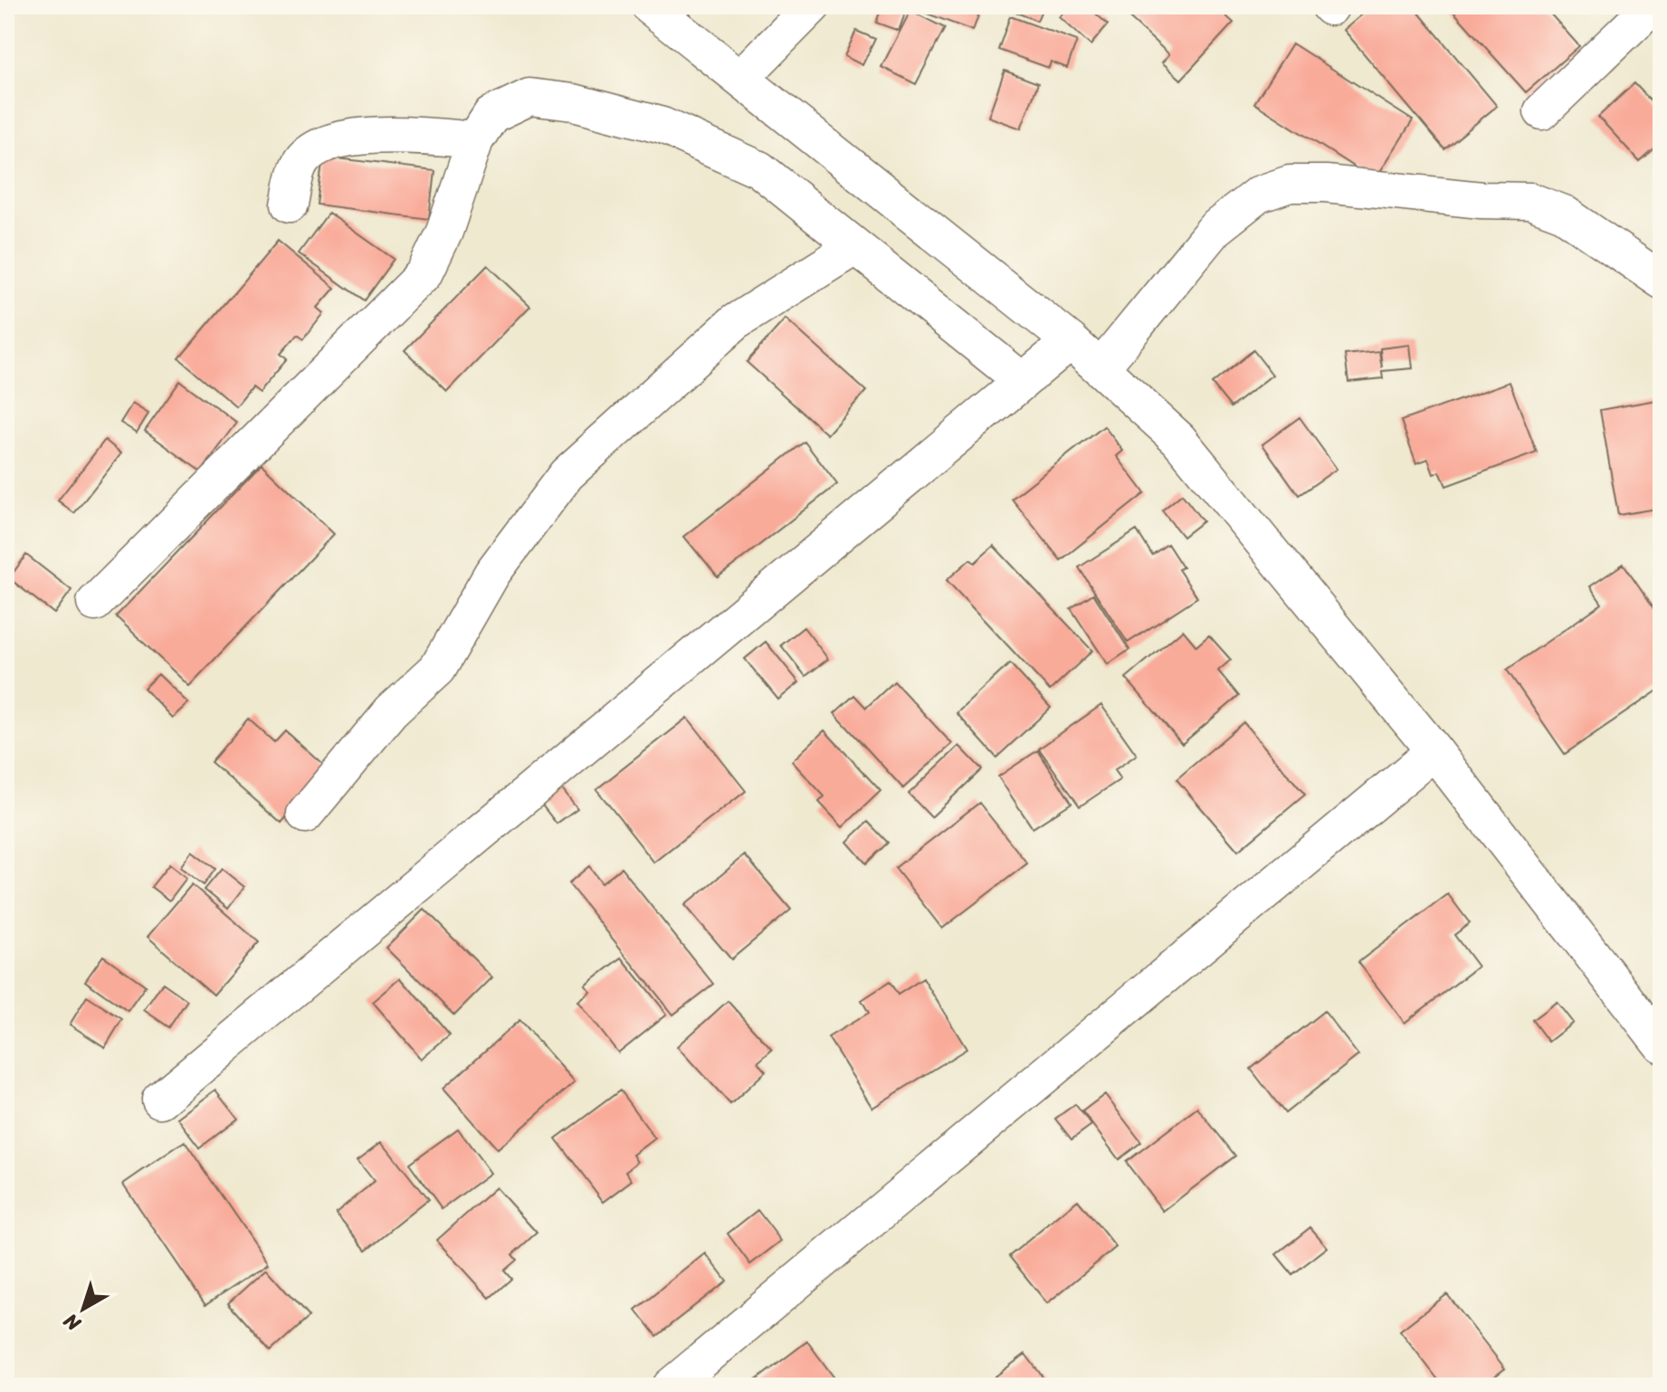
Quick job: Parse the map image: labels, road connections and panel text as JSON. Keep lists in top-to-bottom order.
{
  "north": "bottom left"
}
